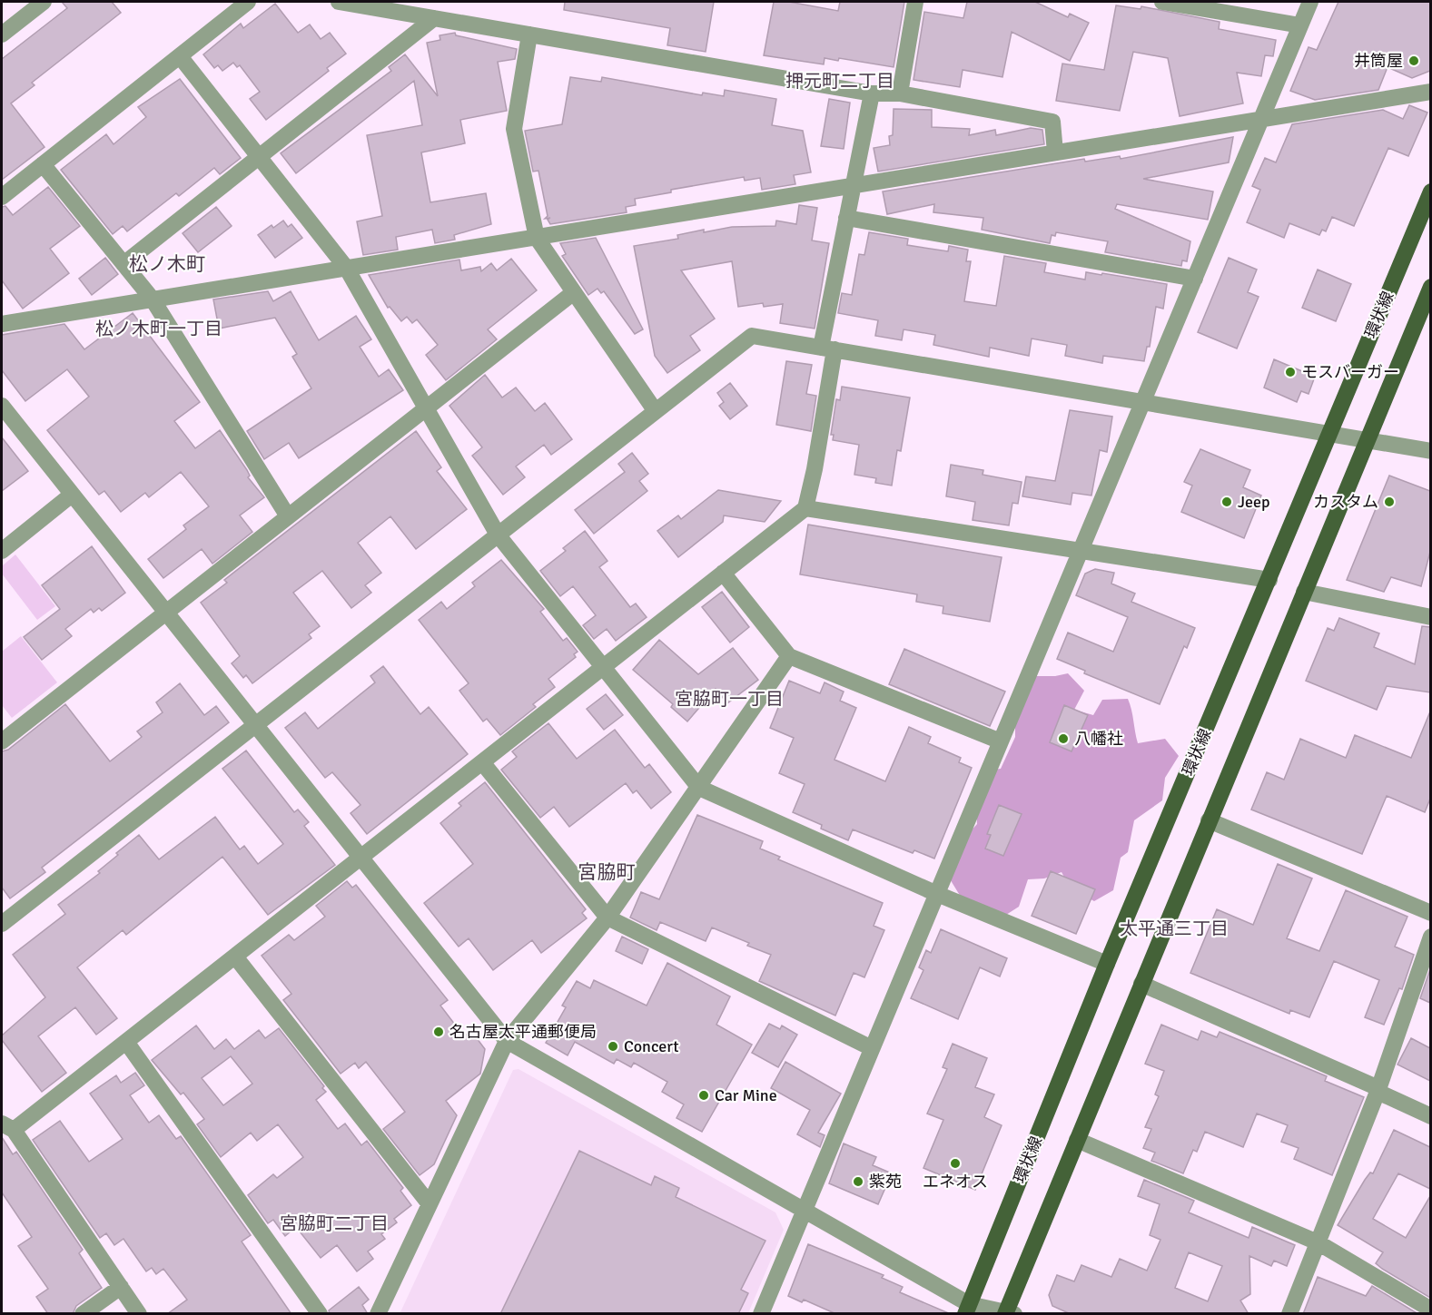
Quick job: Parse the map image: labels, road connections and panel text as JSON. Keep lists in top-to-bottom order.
{
  "streets": {
    "main road": ["環状線"]
  },
  "districts": [
    "押元町二丁目",
    "松ノ木町",
    "松ノ木町一丁目",
    "宮脇町一丁目",
    "宮脇町",
    "太平通三丁目",
    "宮脇町二丁目"
  ],
  "places": [
    "井筒屋",
    "モスバーガー",
    "Jeep",
    "カスタム",
    "八幡社",
    "名古屋太平通郵便局",
    "Concert",
    "Car Mine",
    "エネオス",
    "紫苑"
  ]
}
